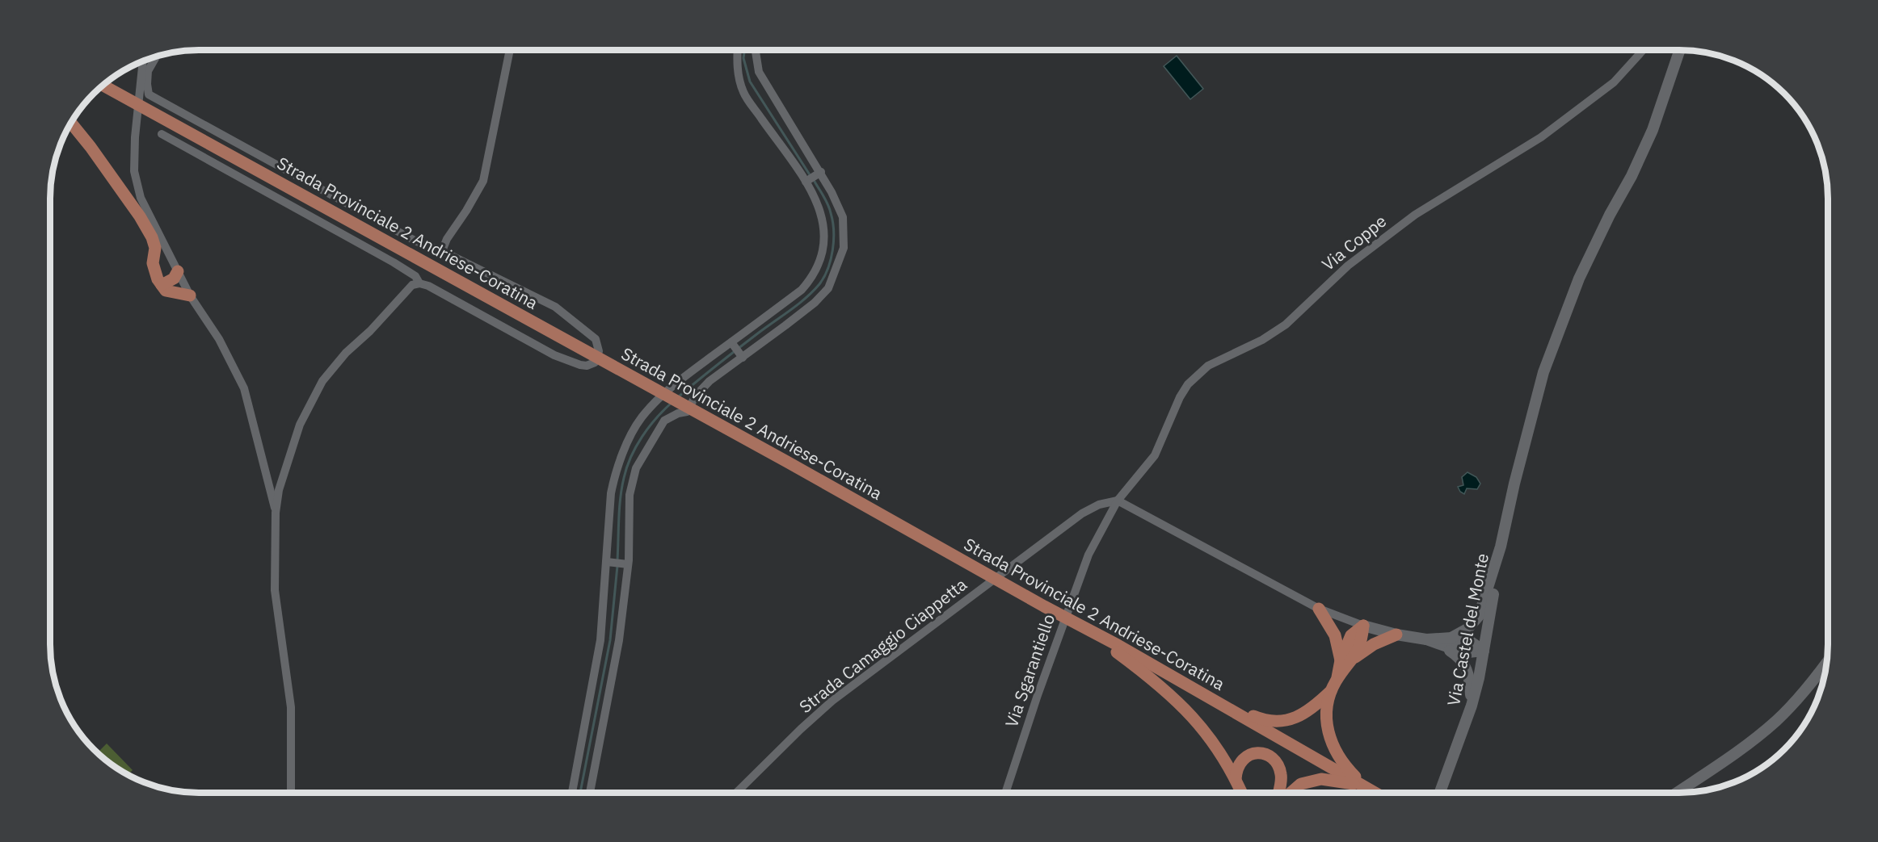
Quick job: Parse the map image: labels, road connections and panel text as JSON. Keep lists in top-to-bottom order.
{
  "streets": {
    "main road": ["Strada Provinciale 2 Andriese-Coratina", "Via Castel del Monte"],
    "street": ["Via Coppe", "Strada Camaggio Ciappetta", "Via Sgarantiello"]
  },
  "crossings": [
    ["Via Coppe", "Strada Camaggio Ciappetta"],
    ["Via Coppe", "Via Sgarantiello"],
    ["Strada Camaggio Ciappetta", "Via Sgarantiello"]
  ]
}
